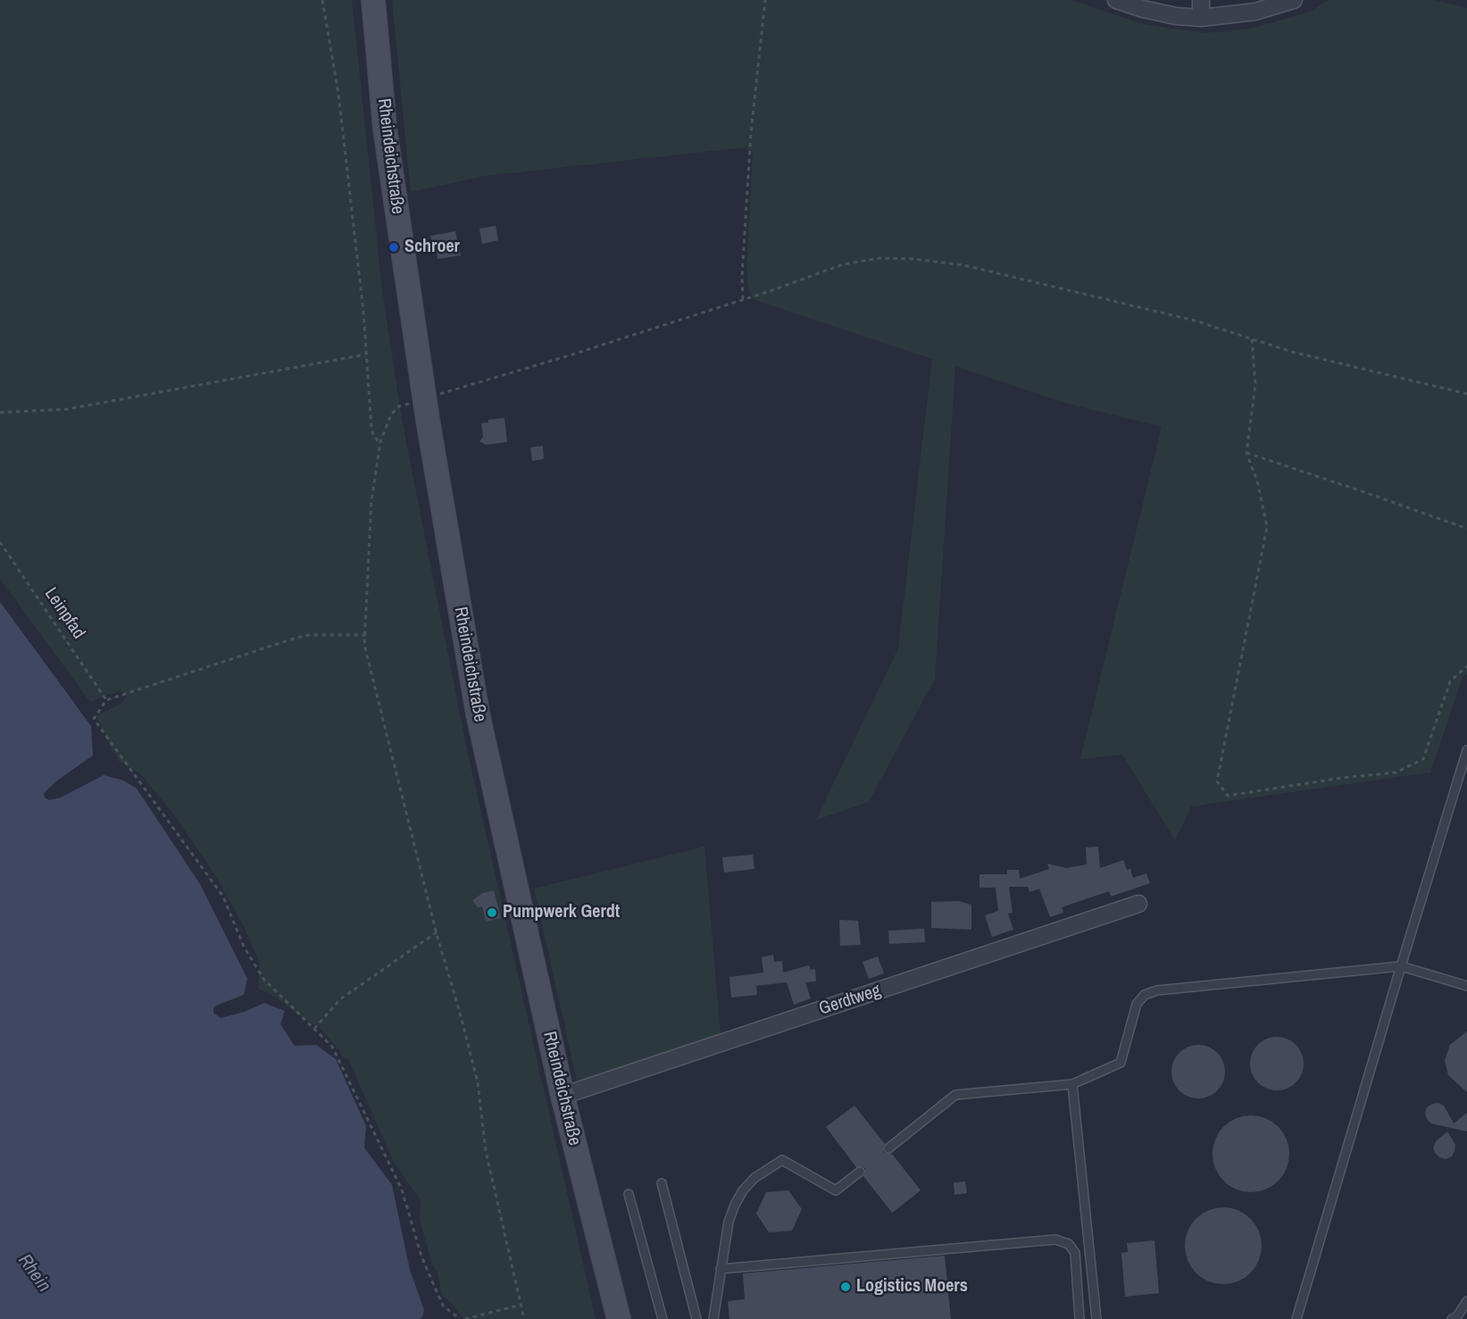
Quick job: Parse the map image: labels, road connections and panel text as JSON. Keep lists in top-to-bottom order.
{
  "streets": {
    "main road": ["Rheindeichstraße"],
    "street": ["Gerdtweg"],
    "path": ["Leinpfad"]
  },
  "crossings": [
    ["Rheindeichstraße", "Gerdtweg"]
  ],
  "water": ["Rhein"],
  "places": ["Schroer", "Pumpwerk Gerdt", "Logistics Moers"]
}
